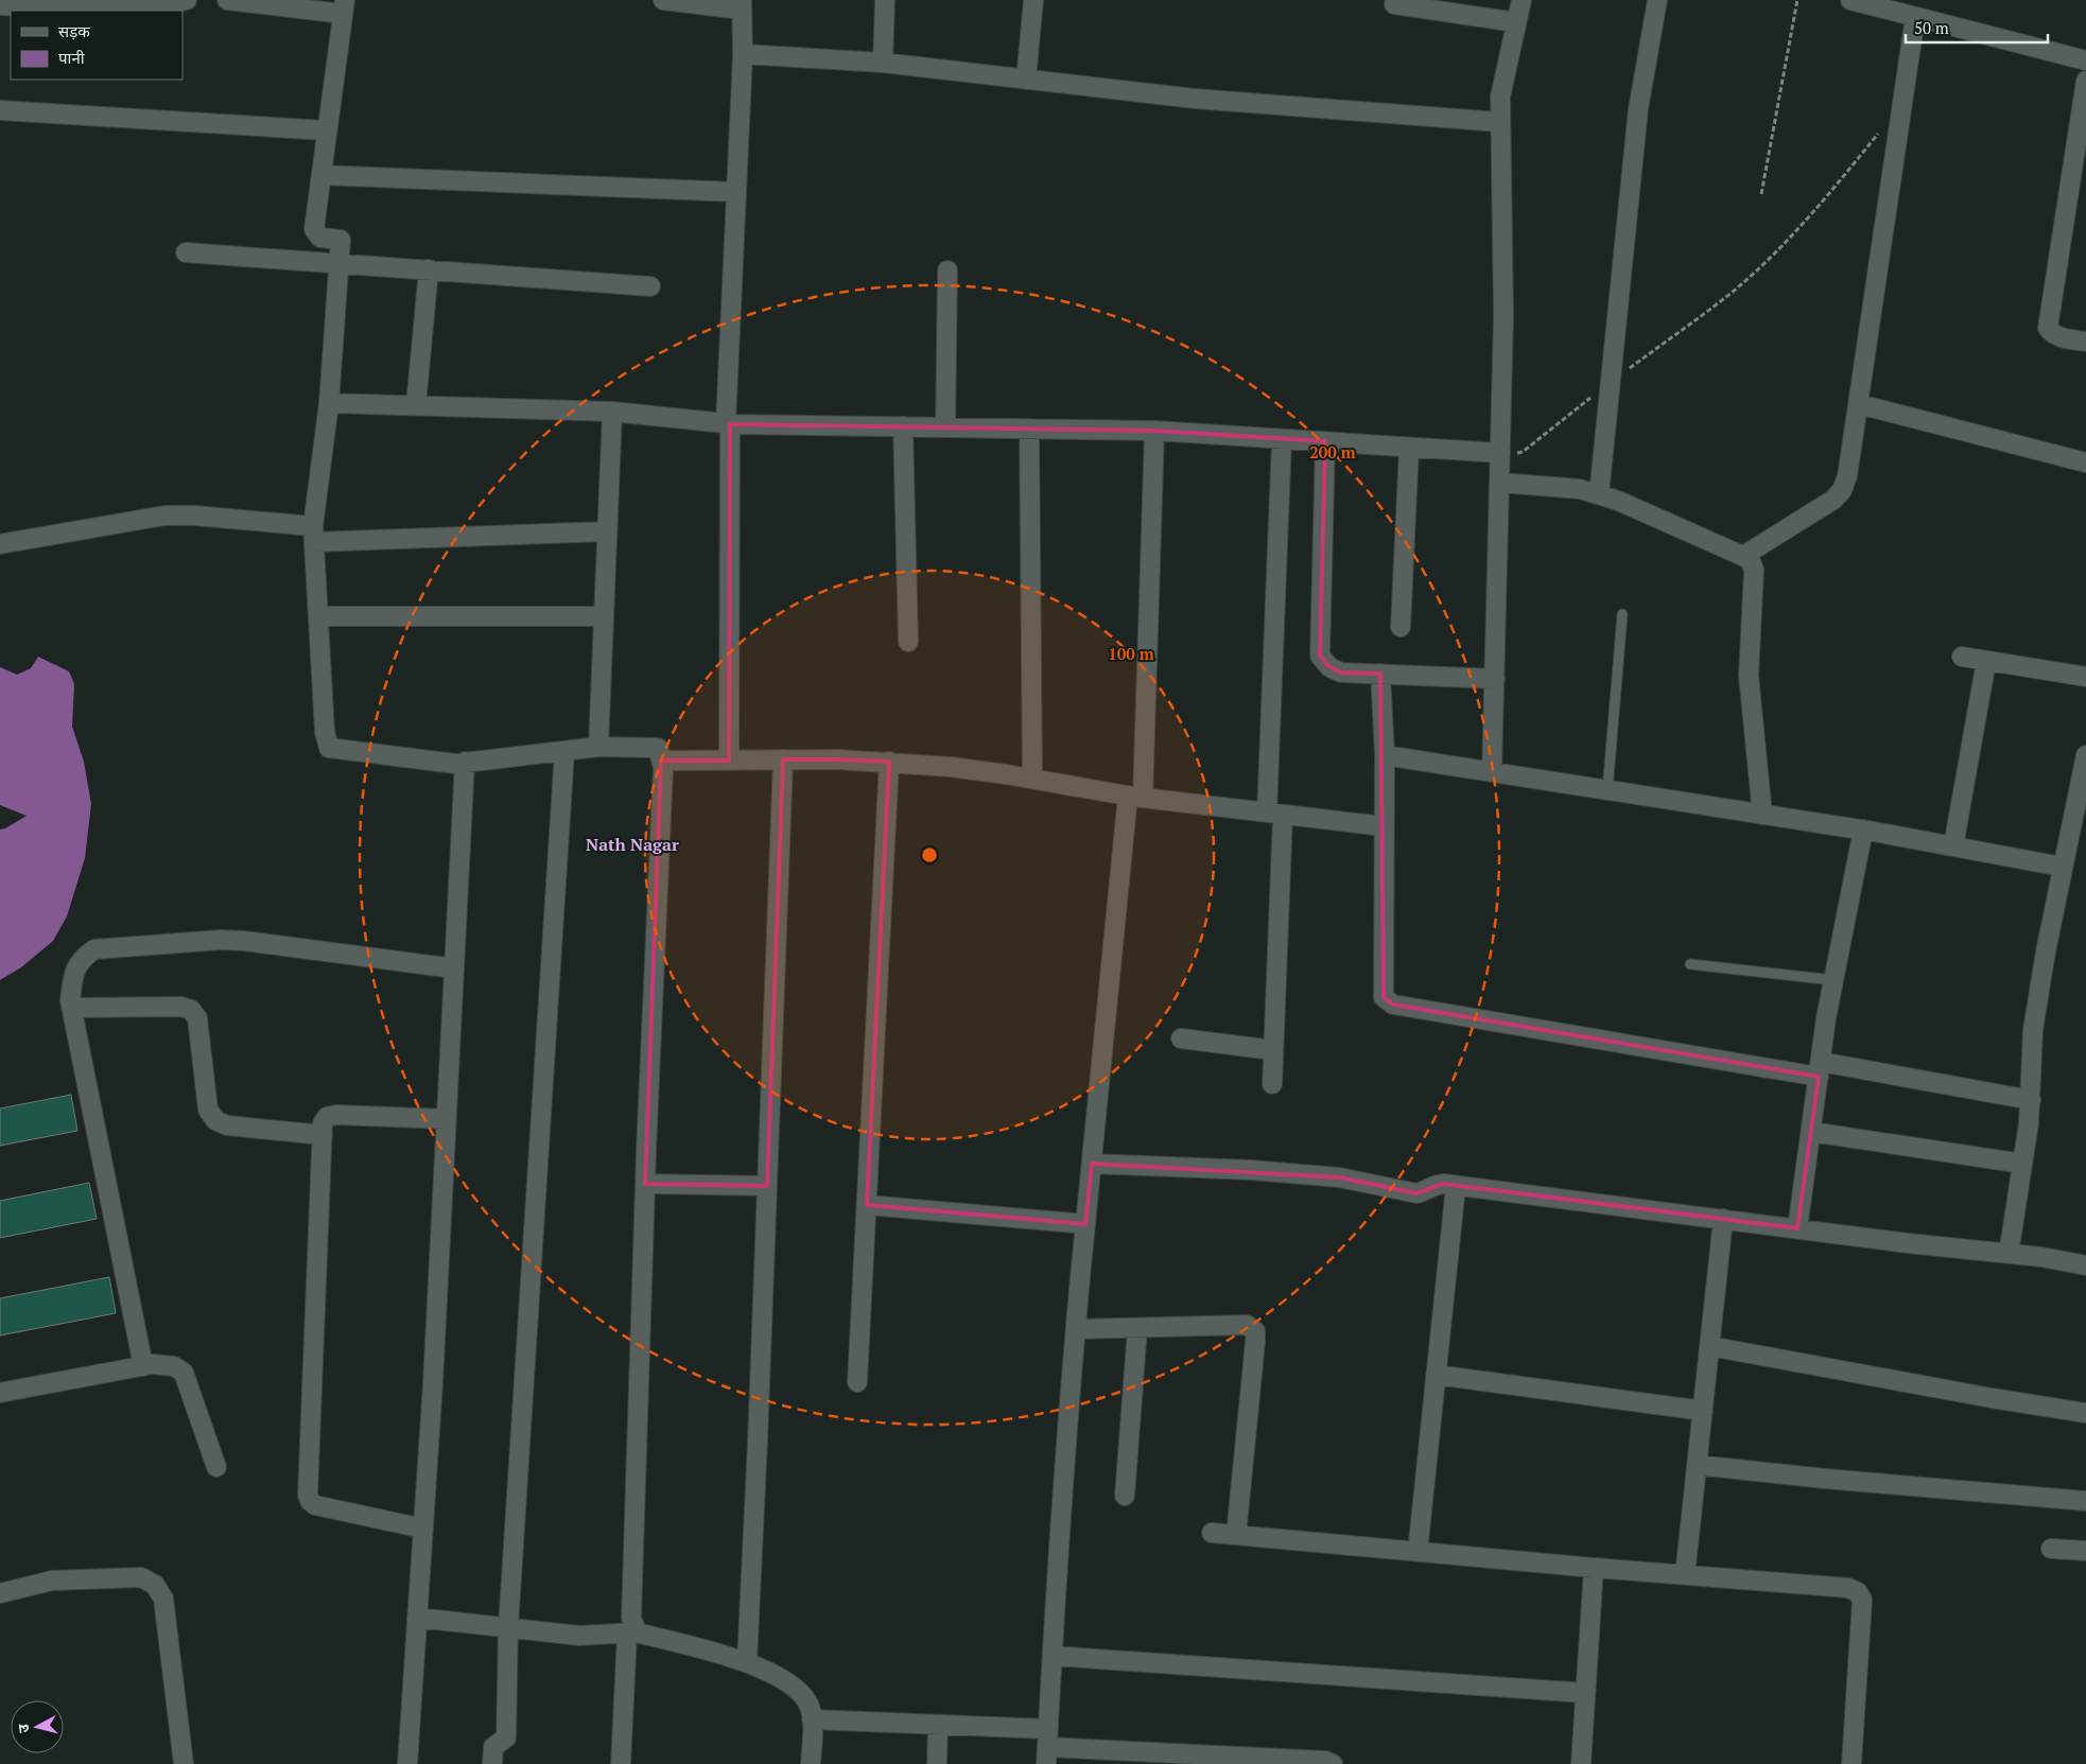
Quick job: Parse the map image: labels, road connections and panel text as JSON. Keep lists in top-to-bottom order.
{
  "districts": ["Nath Nagar"],
  "legend": ["सड़क", "पानी"],
  "scale_bar": "50 m",
  "north": "left",
  "rings": ["200 m", "100 m"]
}
